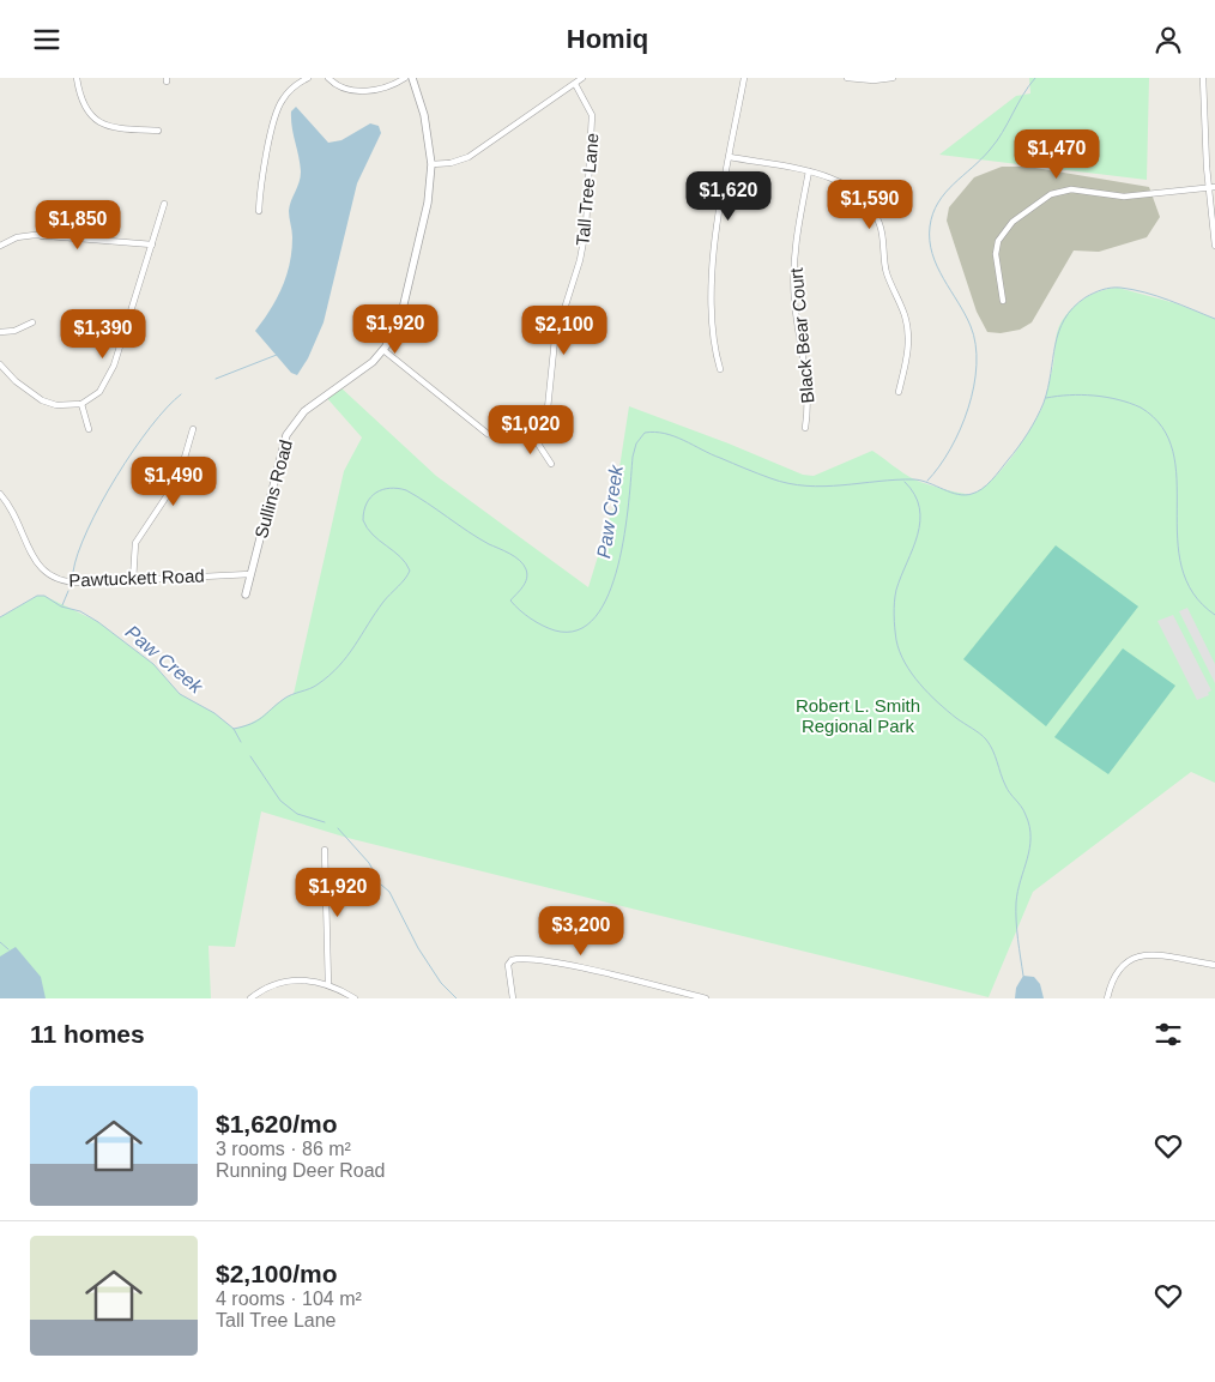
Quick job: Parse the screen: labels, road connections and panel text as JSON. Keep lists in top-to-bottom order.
{
  "streets": {
    "street": [
      "Tall Tree Lane",
      "Black Bear Court",
      "Sullins Road",
      "Pawtuckett Road"
    ]
  },
  "crossings": [
    ["Sullins Road", "Pawtuckett Road"]
  ],
  "water": ["Paw Creek"],
  "parks": ["Robert L. Smith Regional Park"],
  "page": {
    "header": "Homiq",
    "price": [
      "$1,470",
      "$1,620",
      "$1,590",
      "$1,850",
      "$1,920",
      "$2,100",
      "$1,390",
      "$1,020",
      "$1,490",
      "$1,920",
      "$3,200"
    ],
    "heading": "11 homes",
    "list": [
      {
        "name": "$1,620/mo",
        "note": "3 rooms · 86 m² · Running Deer Road"
      },
      {
        "name": "$2,100/mo",
        "note": "4 rooms · 104 m² · Tall Tree Lane"
      }
    ]
  }
}
